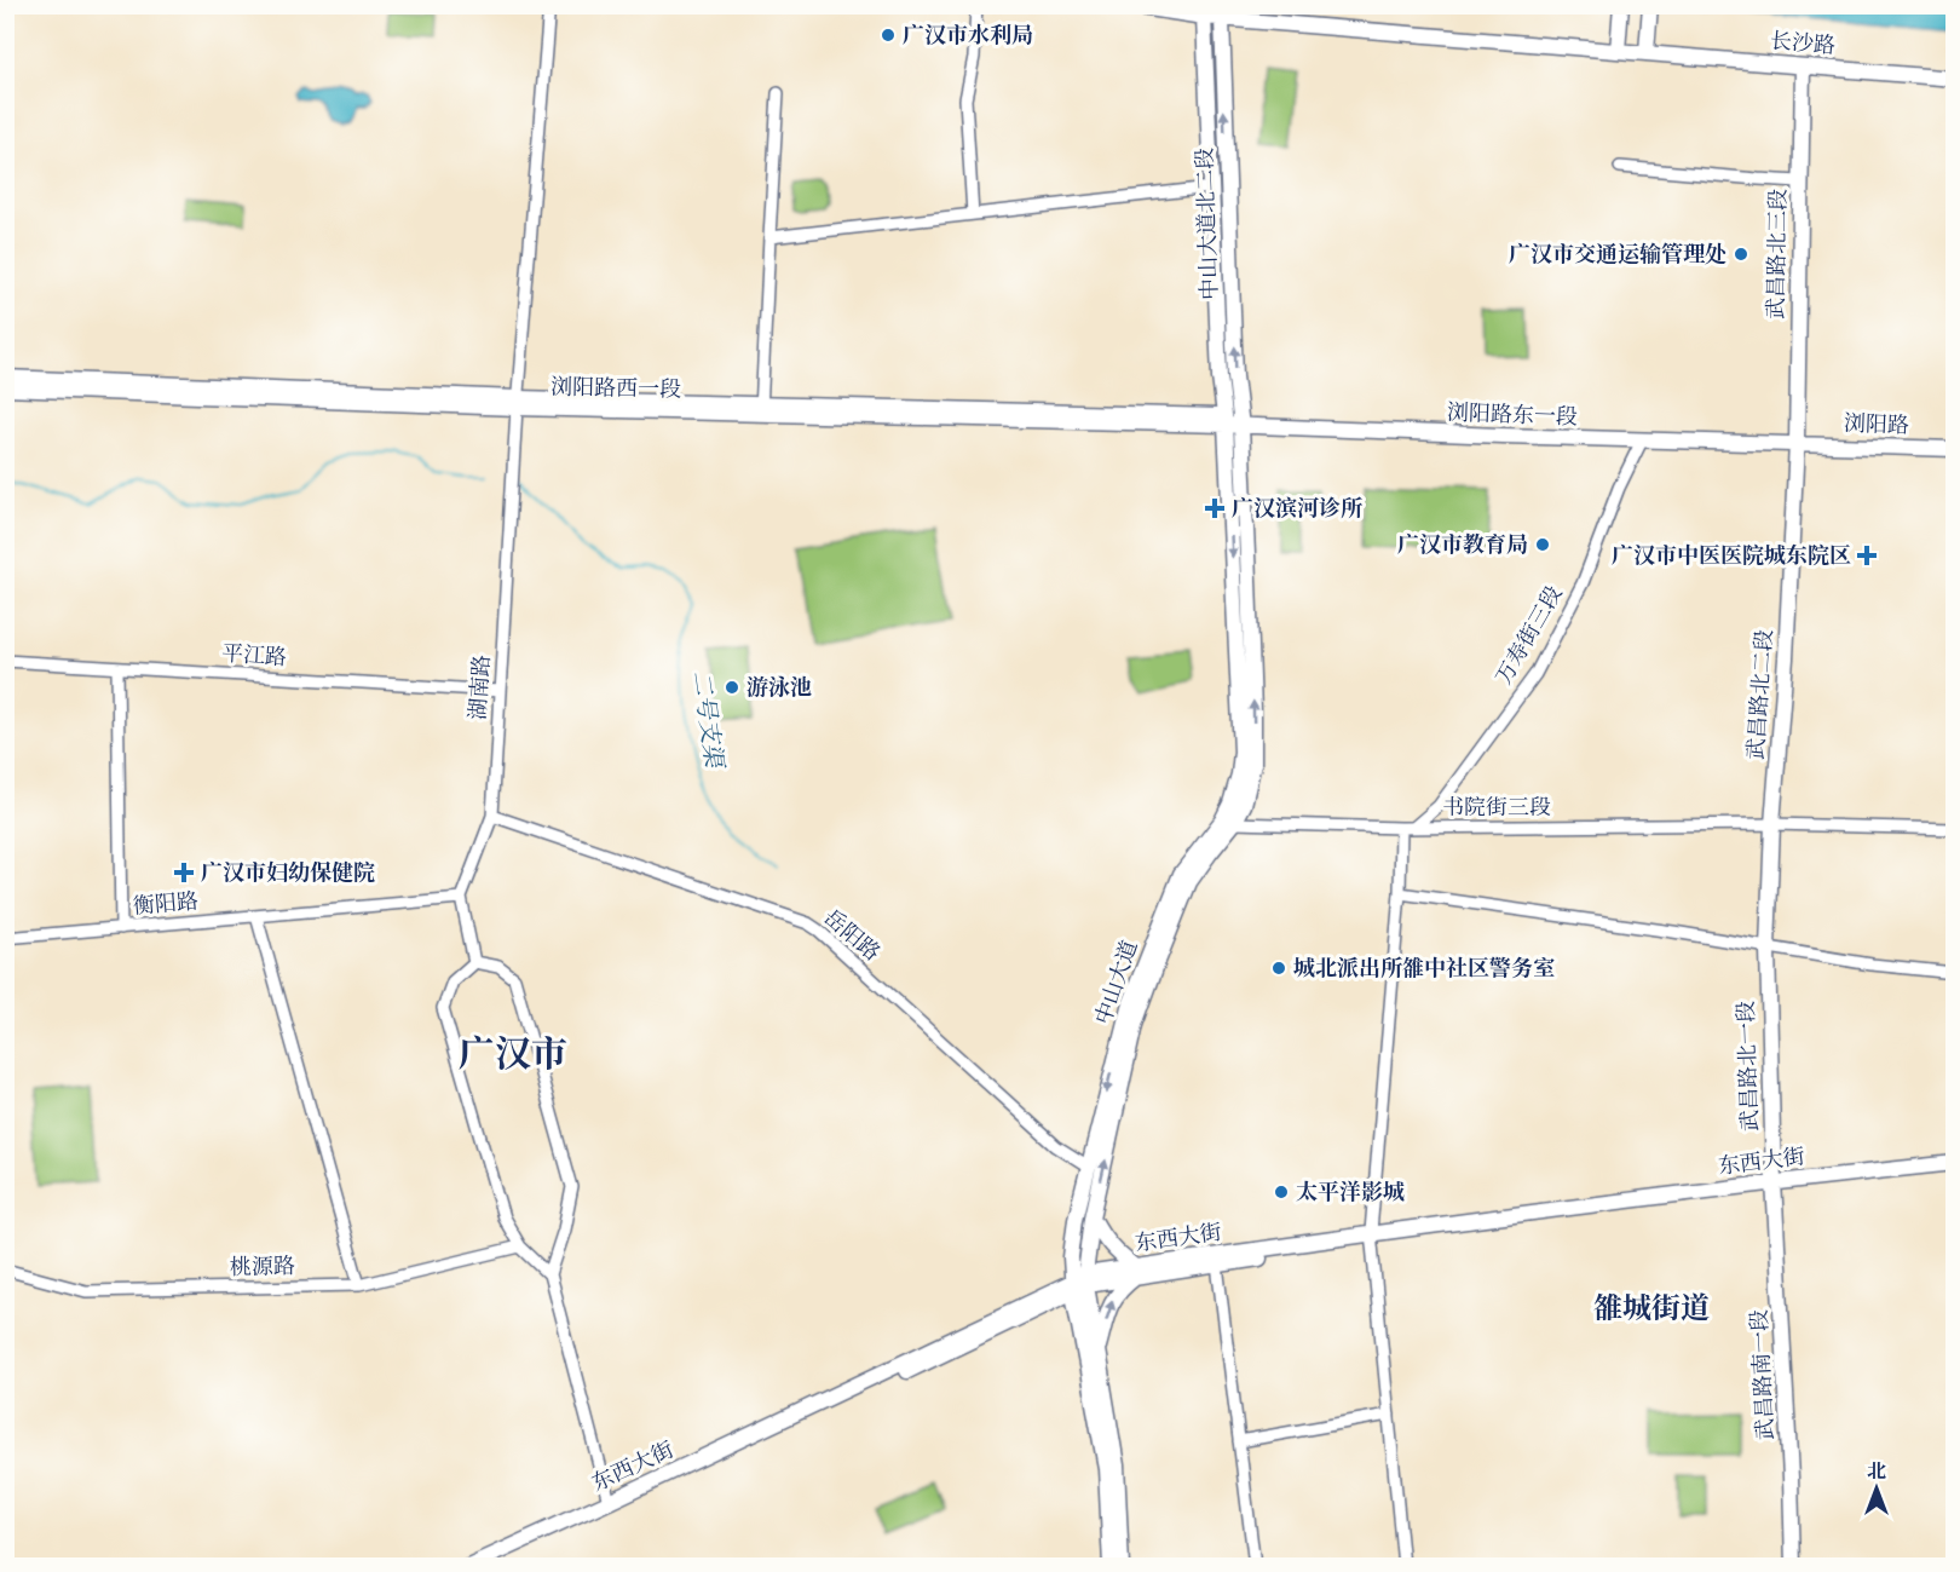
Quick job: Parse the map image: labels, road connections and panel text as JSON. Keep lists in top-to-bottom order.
{
  "streets": {
    "street": [
      "长沙路",
      "中山大道北二段",
      "武昌路北三段",
      "浏阳路西一段",
      "浏阳路东一段",
      "浏阳路",
      "万寿街三段",
      "平江路",
      "湖南路",
      "武昌路北二段",
      "书院街三段",
      "衡阳路",
      "岳阳路",
      "中山大道",
      "武昌路北一段",
      "东西大街",
      "桃源路",
      "武昌路南一段"
    ]
  },
  "crossings": [
    ["长沙路", "中山大道北二段"],
    ["长沙路", "武昌路北三段"],
    ["中山大道北二段", "浏阳路西一段"],
    ["中山大道北二段", "浏阳路东一段"],
    ["中山大道北二段", "中山大道"],
    ["武昌路北三段", "浏阳路东一段"],
    ["武昌路北三段", "浏阳路"],
    ["武昌路北三段", "武昌路北二段"],
    ["浏阳路西一段", "浏阳路东一段"],
    ["浏阳路西一段", "湖南路"],
    ["浏阳路西一段", "中山大道"],
    ["浏阳路东一段", "浏阳路"],
    ["浏阳路东一段", "万寿街三段"],
    ["浏阳路东一段", "武昌路北二段"],
    ["浏阳路东一段", "中山大道"],
    ["浏阳路", "武昌路北二段"],
    ["万寿街三段", "书院街三段"],
    ["平江路", "湖南路"],
    ["湖南路", "衡阳路"],
    ["湖南路", "岳阳路"],
    ["武昌路北二段", "书院街三段"],
    ["武昌路北二段", "武昌路北一段"],
    ["书院街三段", "中山大道"],
    ["岳阳路", "中山大道"],
    ["中山大道", "东西大街"],
    ["武昌路北一段", "东西大街"],
    ["武昌路北一段", "武昌路南一段"],
    ["东西大街", "武昌路南一段"]
  ],
  "districts": ["广汉市", "雒城街道"],
  "water": ["二号支渠"],
  "places": {
    "other": [
      "广汉市水利局",
      "广汉市交通运输管理处",
      "广汉市教育局",
      "游泳池",
      "城北派出所雒中社区警务室",
      "太平洋影城"
    ],
    "health": ["广汉滨河诊所", "广汉市中医医院城东院区", "广汉市妇幼保健院"]
  },
  "north": "top"
}
